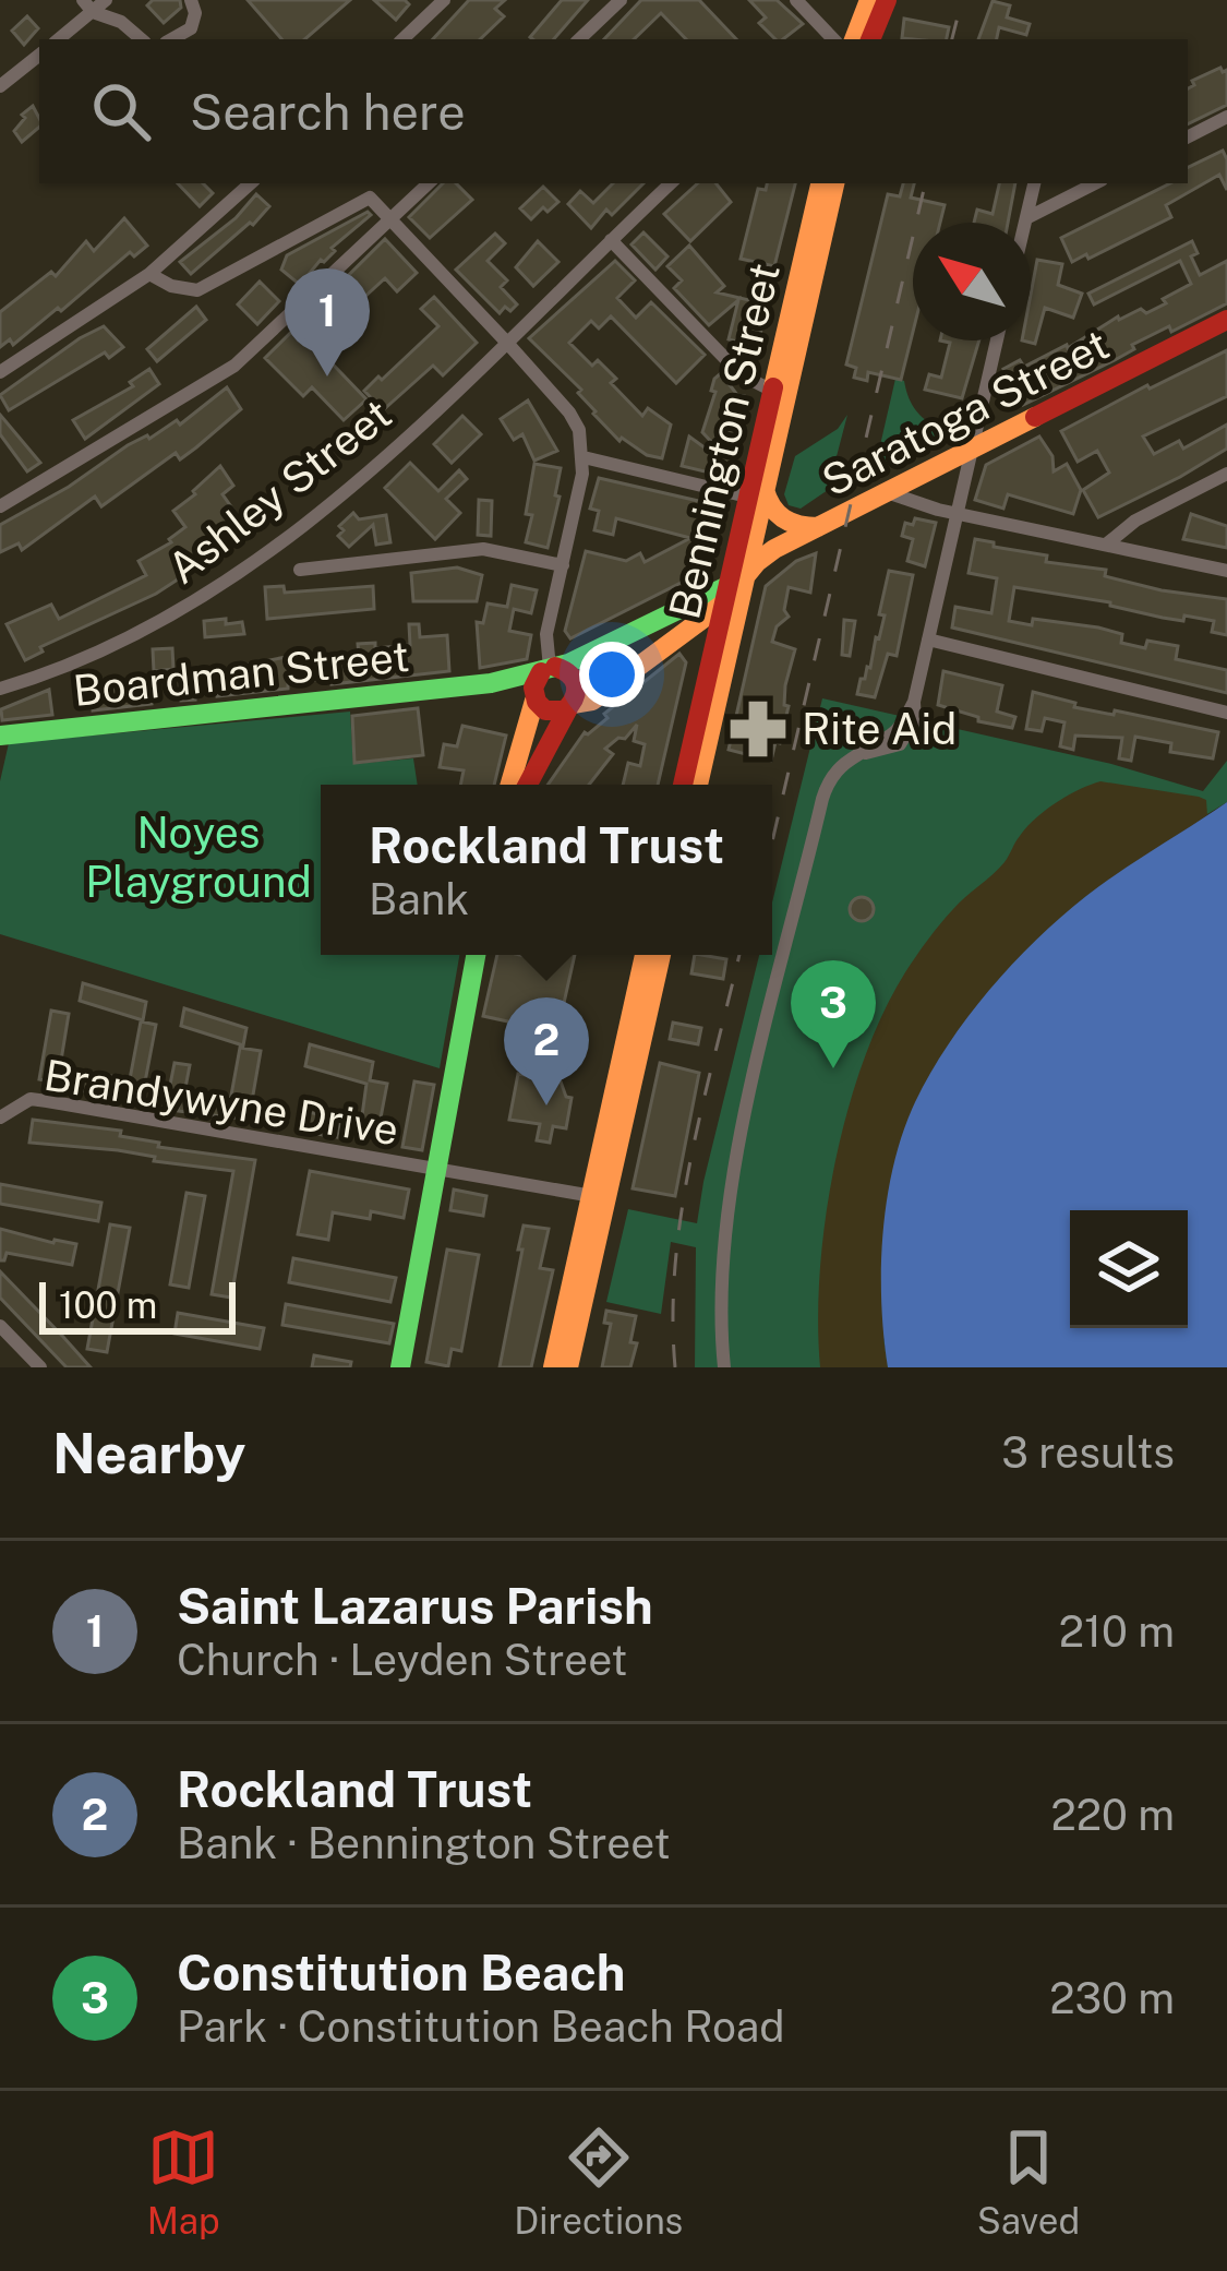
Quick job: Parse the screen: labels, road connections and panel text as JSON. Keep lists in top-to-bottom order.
{
  "streets": {
    "main road": ["Saratoga Street", "Bennington Street", "Boardman Street"],
    "street": ["Ashley Street", "Brandywyne Drive"]
  },
  "crossings": [
    ["Saratoga Street", "Bennington Street"],
    ["Saratoga Street", "Boardman Street"]
  ],
  "parks": ["Noyes Playground"],
  "places": {
    "pharmacy": ["Rite Aid"]
  },
  "scale_bar": "100 m",
  "north": "top left",
  "page": {
    "search": "Search here",
    "pins": ["1", "3", "2"],
    "popup": ["Rockland Trust", "Bank"],
    "scale": "100 m",
    "heading": ["Nearby", "3 results"],
    "list": [
      {
        "mark": "1",
        "name": "Saint Lazarus Parish",
        "note": "Church · Leyden Street",
        "value": "210 m"
      },
      {
        "mark": "2",
        "name": "Rockland Trust",
        "note": "Bank · Bennington Street",
        "value": "220 m"
      },
      {
        "mark": "3",
        "name": "Constitution Beach",
        "note": "Park · Constitution Beach Road",
        "value": "230 m"
      }
    ],
    "nav": ["Map", "Directions", "Saved"]
  }
}
